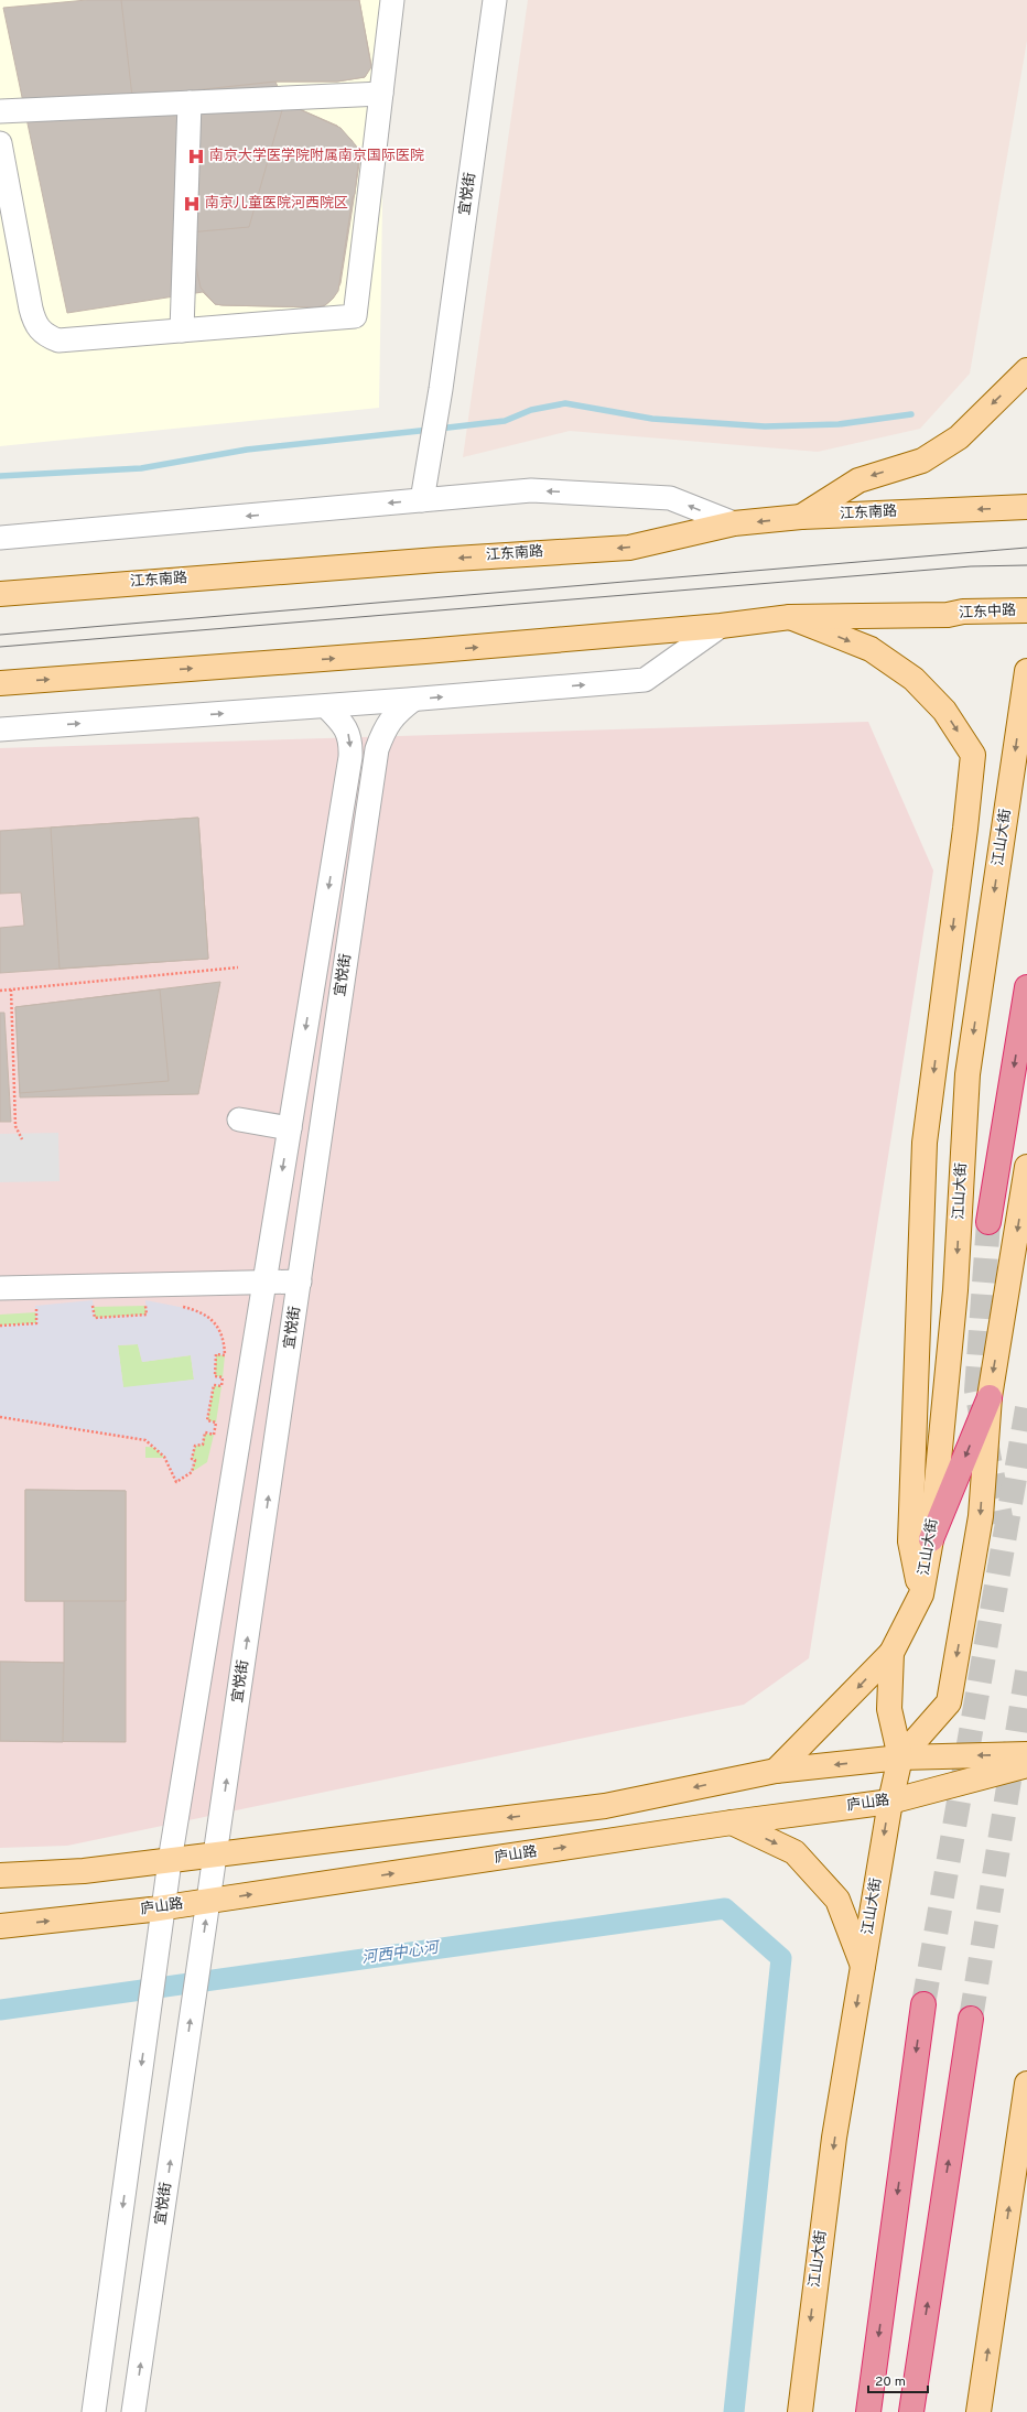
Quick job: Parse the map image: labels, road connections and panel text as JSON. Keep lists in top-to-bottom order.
{
  "streets": {
    "main road": [
      "江东南路",
      "江东中路",
      "江山大街",
      "庐山路"
    ],
    "street": ["宜悦街"]
  },
  "crossings": [
    ["宜悦街", "庐山路"],
    ["江山大街", "庐山路"]
  ],
  "water": ["河西中心河"],
  "places": {
    "hospital": ["南京大学医学院附属南京国际医院", "南京儿童医院河西院区"]
  },
  "scale_bar": "20 m"
}
